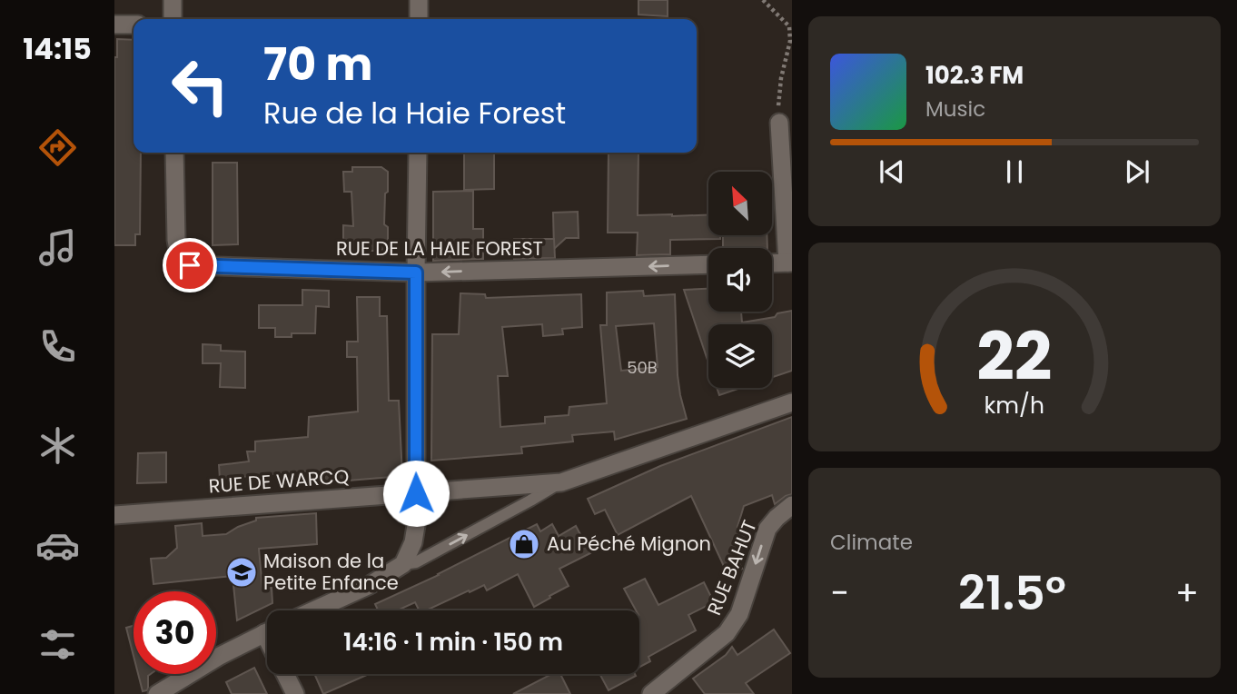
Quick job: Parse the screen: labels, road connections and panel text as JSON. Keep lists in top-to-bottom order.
{
  "streets": {
    "street": ["RUE DE LA HAIE FOREST", "RUE DE WARCQ", "RUE BAHUT"]
  },
  "one_way": ["RUE DE LA HAIE FOREST", "RUE BAHUT"],
  "places": {
    "shop": ["Au Péché Mignon"],
    "school or university": ["Maison de la Petite Enfance"]
  },
  "house_numbers": ["50B"],
  "north": "top left",
  "page": {
    "tabs": "14:15",
    "turn": ["70 m", "Rue de la Haie Forest"],
    "song": ["102.3 FM", "Music"],
    "tile": "Climate",
    "heat": ["−", "21.5°", "+"],
    "limit": "30",
    "trip": "14:16 · 1 min · 150 m",
    "gauge": ["22", "km/h"]
  }
}
